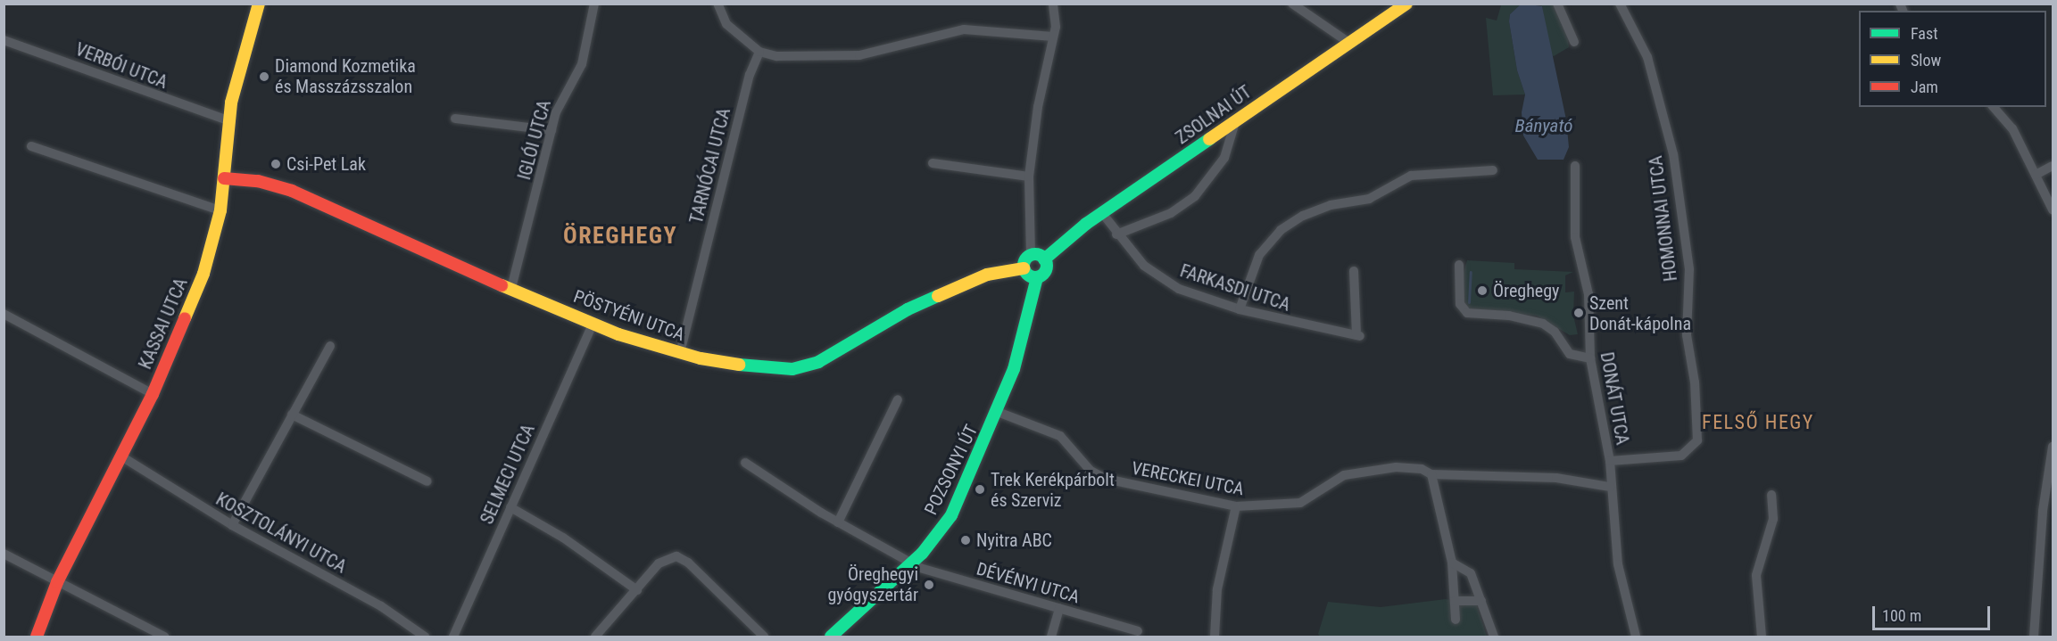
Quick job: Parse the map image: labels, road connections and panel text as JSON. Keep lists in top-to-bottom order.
{
  "streets": {
    "street": [
      "VERBÓI UTCA",
      "ZSOLNAI ÚT",
      "IGLÓI UTCA",
      "TARNÓCAI UTCA",
      "HOMONNAI UTCA",
      "FARKASDI UTCA",
      "PÖSTYÉNI UTCA",
      "KASSAI UTCA",
      "DONÁT UTCA",
      "POZSONYI ÚT",
      "SELMECI UTCA",
      "VERECKEI UTCA",
      "KOSZTOLÁNYI UTCA",
      "DÉVÉNYI UTCA"
    ]
  },
  "crossings": [
    ["VERBÓI UTCA", "KASSAI UTCA"],
    ["ZSOLNAI ÚT", "FARKASDI UTCA"],
    ["ZSOLNAI ÚT", "PÖSTYÉNI UTCA"],
    ["ZSOLNAI ÚT", "POZSONYI ÚT"],
    ["IGLÓI UTCA", "PÖSTYÉNI UTCA"],
    ["TARNÓCAI UTCA", "PÖSTYÉNI UTCA"],
    ["HOMONNAI UTCA", "DONÁT UTCA"],
    ["PÖSTYÉNI UTCA", "KASSAI UTCA"],
    ["PÖSTYÉNI UTCA", "POZSONYI ÚT"],
    ["PÖSTYÉNI UTCA", "SELMECI UTCA"],
    ["KASSAI UTCA", "KOSZTOLÁNYI UTCA"],
    ["DONÁT UTCA", "VERECKEI UTCA"],
    ["POZSONYI ÚT", "VERECKEI UTCA"],
    ["POZSONYI ÚT", "DÉVÉNYI UTCA"]
  ],
  "districts": ["ÖREGHEGY", "FELSŐ HEGY"],
  "water": ["Bányató"],
  "places": [
    "Diamond Kozmetika és Masszázsszalon",
    "Csi-Pet Lak",
    "Öreghegy",
    "Szent Donát-kápolna",
    "Trek Kerékpárbolt és Szerviz",
    "Nyitra ABC",
    "Öreghegyi gyógyszertár"
  ],
  "legend": ["Fast", "Slow", "Jam"],
  "scale_bar": "100 m"
}
